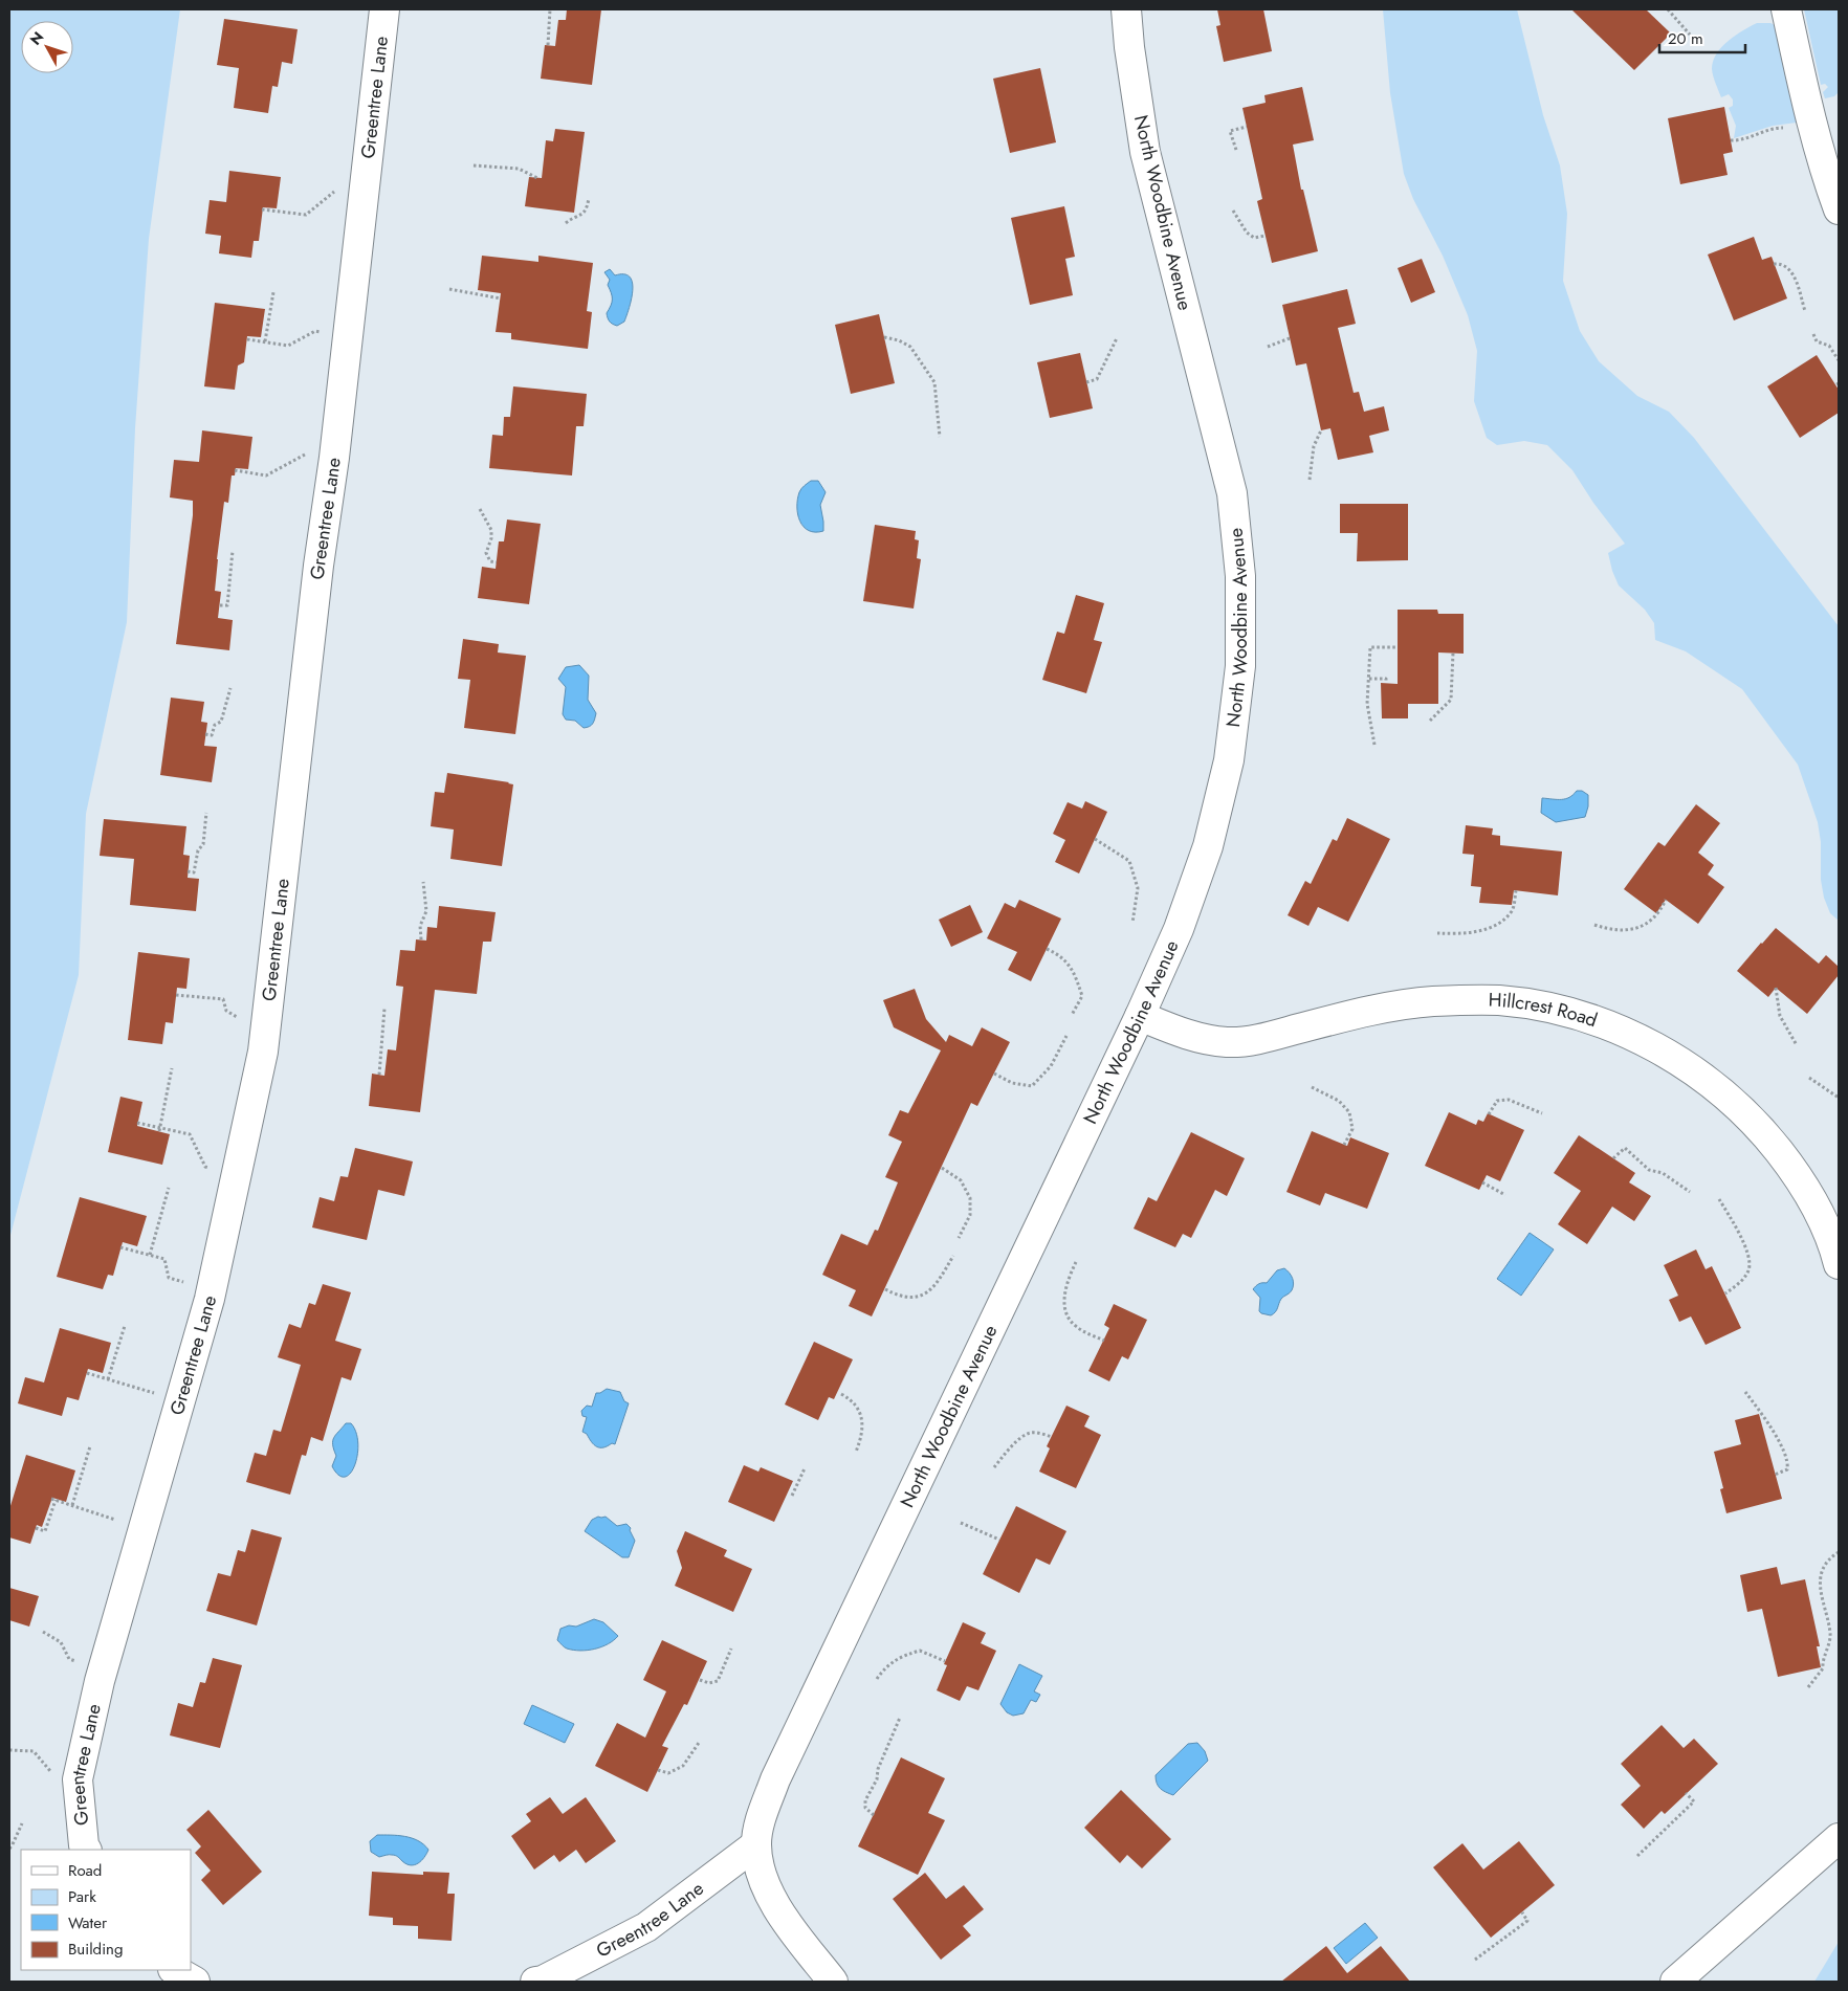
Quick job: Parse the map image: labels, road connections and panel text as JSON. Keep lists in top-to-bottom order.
{
  "streets": {
    "street": ["Greentree Lane", "North Woodbine Avenue", "Hillcrest Road"]
  },
  "crossings": [
    ["Greentree Lane", "North Woodbine Avenue"],
    ["North Woodbine Avenue", "Hillcrest Road"]
  ],
  "legend": [
    "Road",
    "Park",
    "Water",
    "Building"
  ],
  "scale_bar": "20 m",
  "north": "top left"
}
